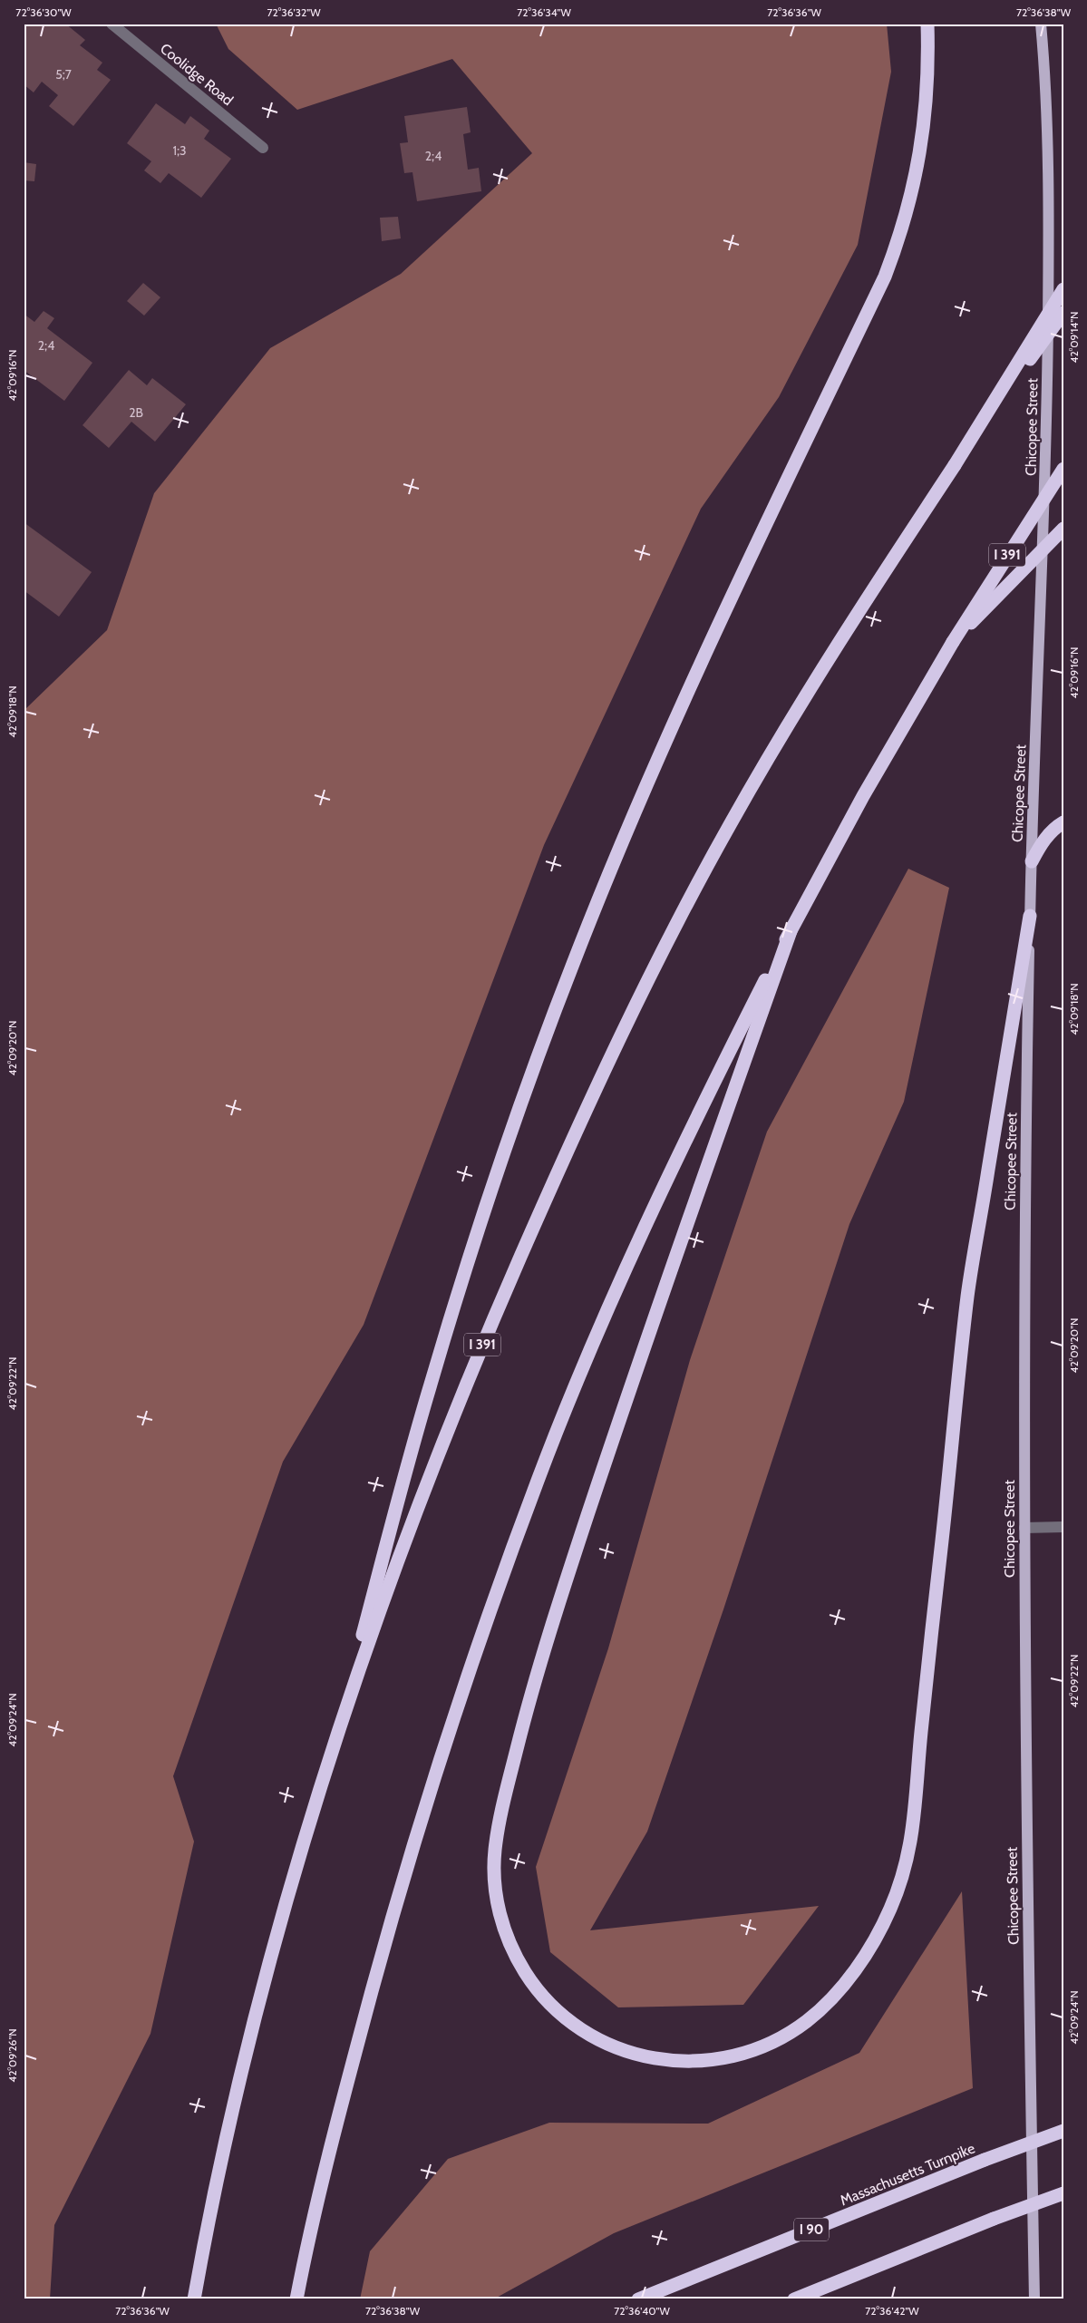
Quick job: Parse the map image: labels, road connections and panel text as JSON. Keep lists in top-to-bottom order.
{
  "streets": {
    "highway": ["I 391", "Massachusetts Turnpike", "I 90"],
    "main road": ["Chicopee Street"],
    "street": ["Coolidge Road"]
  },
  "house_numbers": [
    "5;7",
    "1;3",
    "2;4",
    "2;4",
    "2B"
  ],
  "coordinates": [
    "72°36'30\"W",
    "72°36'32\"W",
    "72°36'34\"W",
    "72°36'36\"W",
    "72°36'38\"W",
    "42°09'14\"N",
    "42°09'16\"N",
    "42°09'18\"N",
    "42°09'20\"N",
    "42°09'22\"N",
    "42°09'24\"N",
    "42°09'26\"N",
    "72°36'40\"W",
    "72°36'42\"W"
  ]
}
